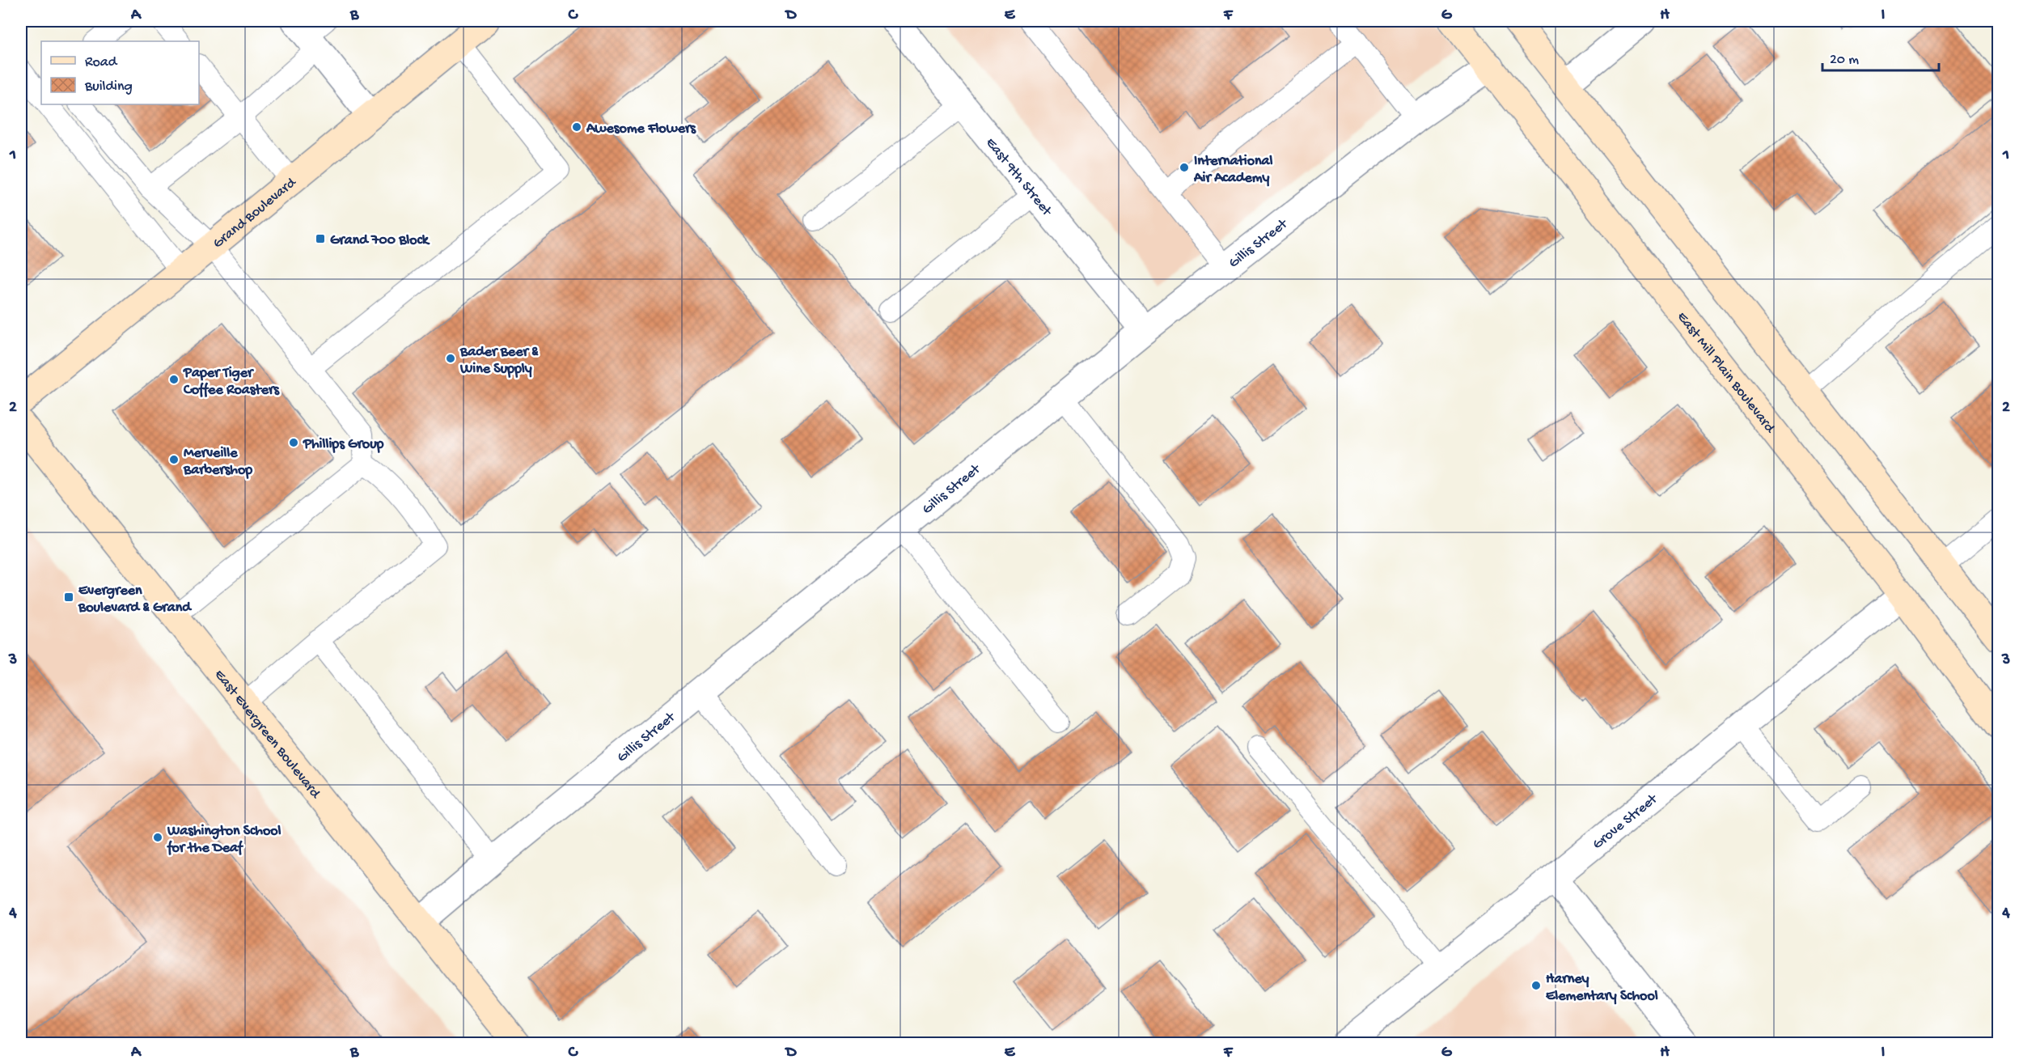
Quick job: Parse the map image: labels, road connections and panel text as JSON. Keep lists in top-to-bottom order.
{
  "streets": {
    "main road": ["Grand Boulevard", "East Mill Plain Boulevard", "East Evergreen Boulevard"],
    "street": ["East 9th Street", "Gillis Street", "Grove Street"]
  },
  "crossings": [
    ["East 9th Street", "Gillis Street"],
    ["Gillis Street", "East Mill Plain Boulevard"],
    ["Gillis Street", "East Evergreen Boulevard"],
    ["East Mill Plain Boulevard", "Grove Street"]
  ],
  "places": {
    "other": [
      "Awesome Flowers",
      "International Air Academy",
      "Bader Beer & Wine Supply",
      "Paper Tiger Coffee Roasters",
      "Phillips Group",
      "Merveille Barbershop",
      "Washington School for the Deaf",
      "Harney Elementary School"
    ],
    "transit": ["Grand 700 Block", "Evergreen Boulevard & Grand"]
  },
  "legend": ["Road", "Building"],
  "scale_bar": "20 m",
  "grid": {
    "columns": [
      "A",
      "B",
      "C",
      "D",
      "E",
      "F",
      "G",
      "H",
      "I"
    ],
    "rows": [
      "1",
      "2",
      "3",
      "4"
    ]
  }
}
